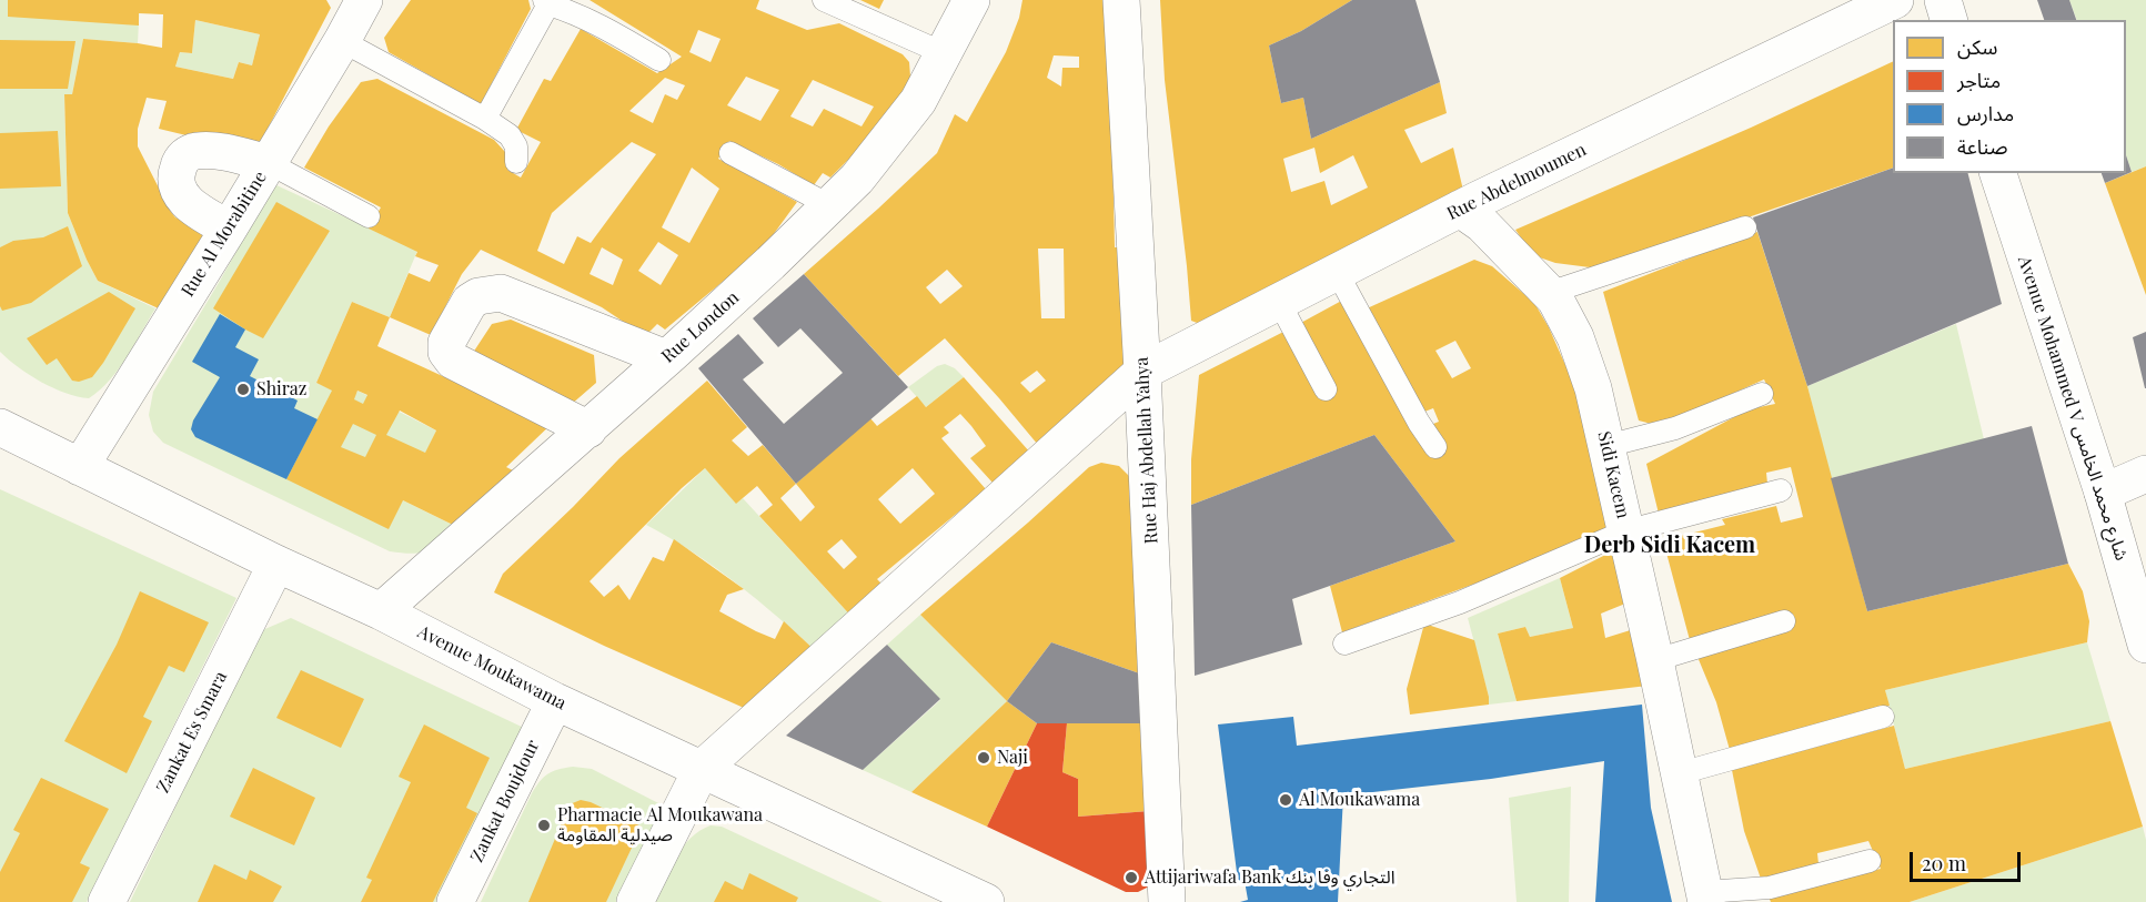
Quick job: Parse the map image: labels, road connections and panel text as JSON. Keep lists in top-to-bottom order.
{
  "streets": {
    "street": [
      "Rue Abdelmoumen",
      "Rue Al Morabitine",
      "Rue London",
      "Avenue Mohammed V شارع محمد الخامس",
      "Rue Haj Abdellah Yahya",
      "Sidi Kacem",
      "Avenue Moukawama",
      "Zankat Es Smara",
      "Zankat Boujdour"
    ]
  },
  "crossings": [
    ["Rue Abdelmoumen", "Rue Haj Abdellah Yahya"],
    ["Rue Abdelmoumen", "Sidi Kacem"],
    ["Rue Abdelmoumen", "Avenue Moukawama"],
    ["Rue Al Morabitine", "Avenue Moukawama"],
    ["Rue London", "Avenue Moukawama"],
    ["Avenue Moukawama", "Zankat Es Smara"],
    ["Avenue Moukawama", "Zankat Boujdour"]
  ],
  "districts": ["Derb Sidi Kacem"],
  "places": [
    "Shiraz",
    "Naji",
    "Al Moukawama",
    "Pharmacie Al Moukawana صيدلية المقاومة",
    "Attijariwafa Bank التجاري وفا بنك"
  ],
  "legend": [
    "سكن",
    "متاجر",
    "مدارس",
    "صناعة"
  ],
  "scale_bar": "20 m"
}
